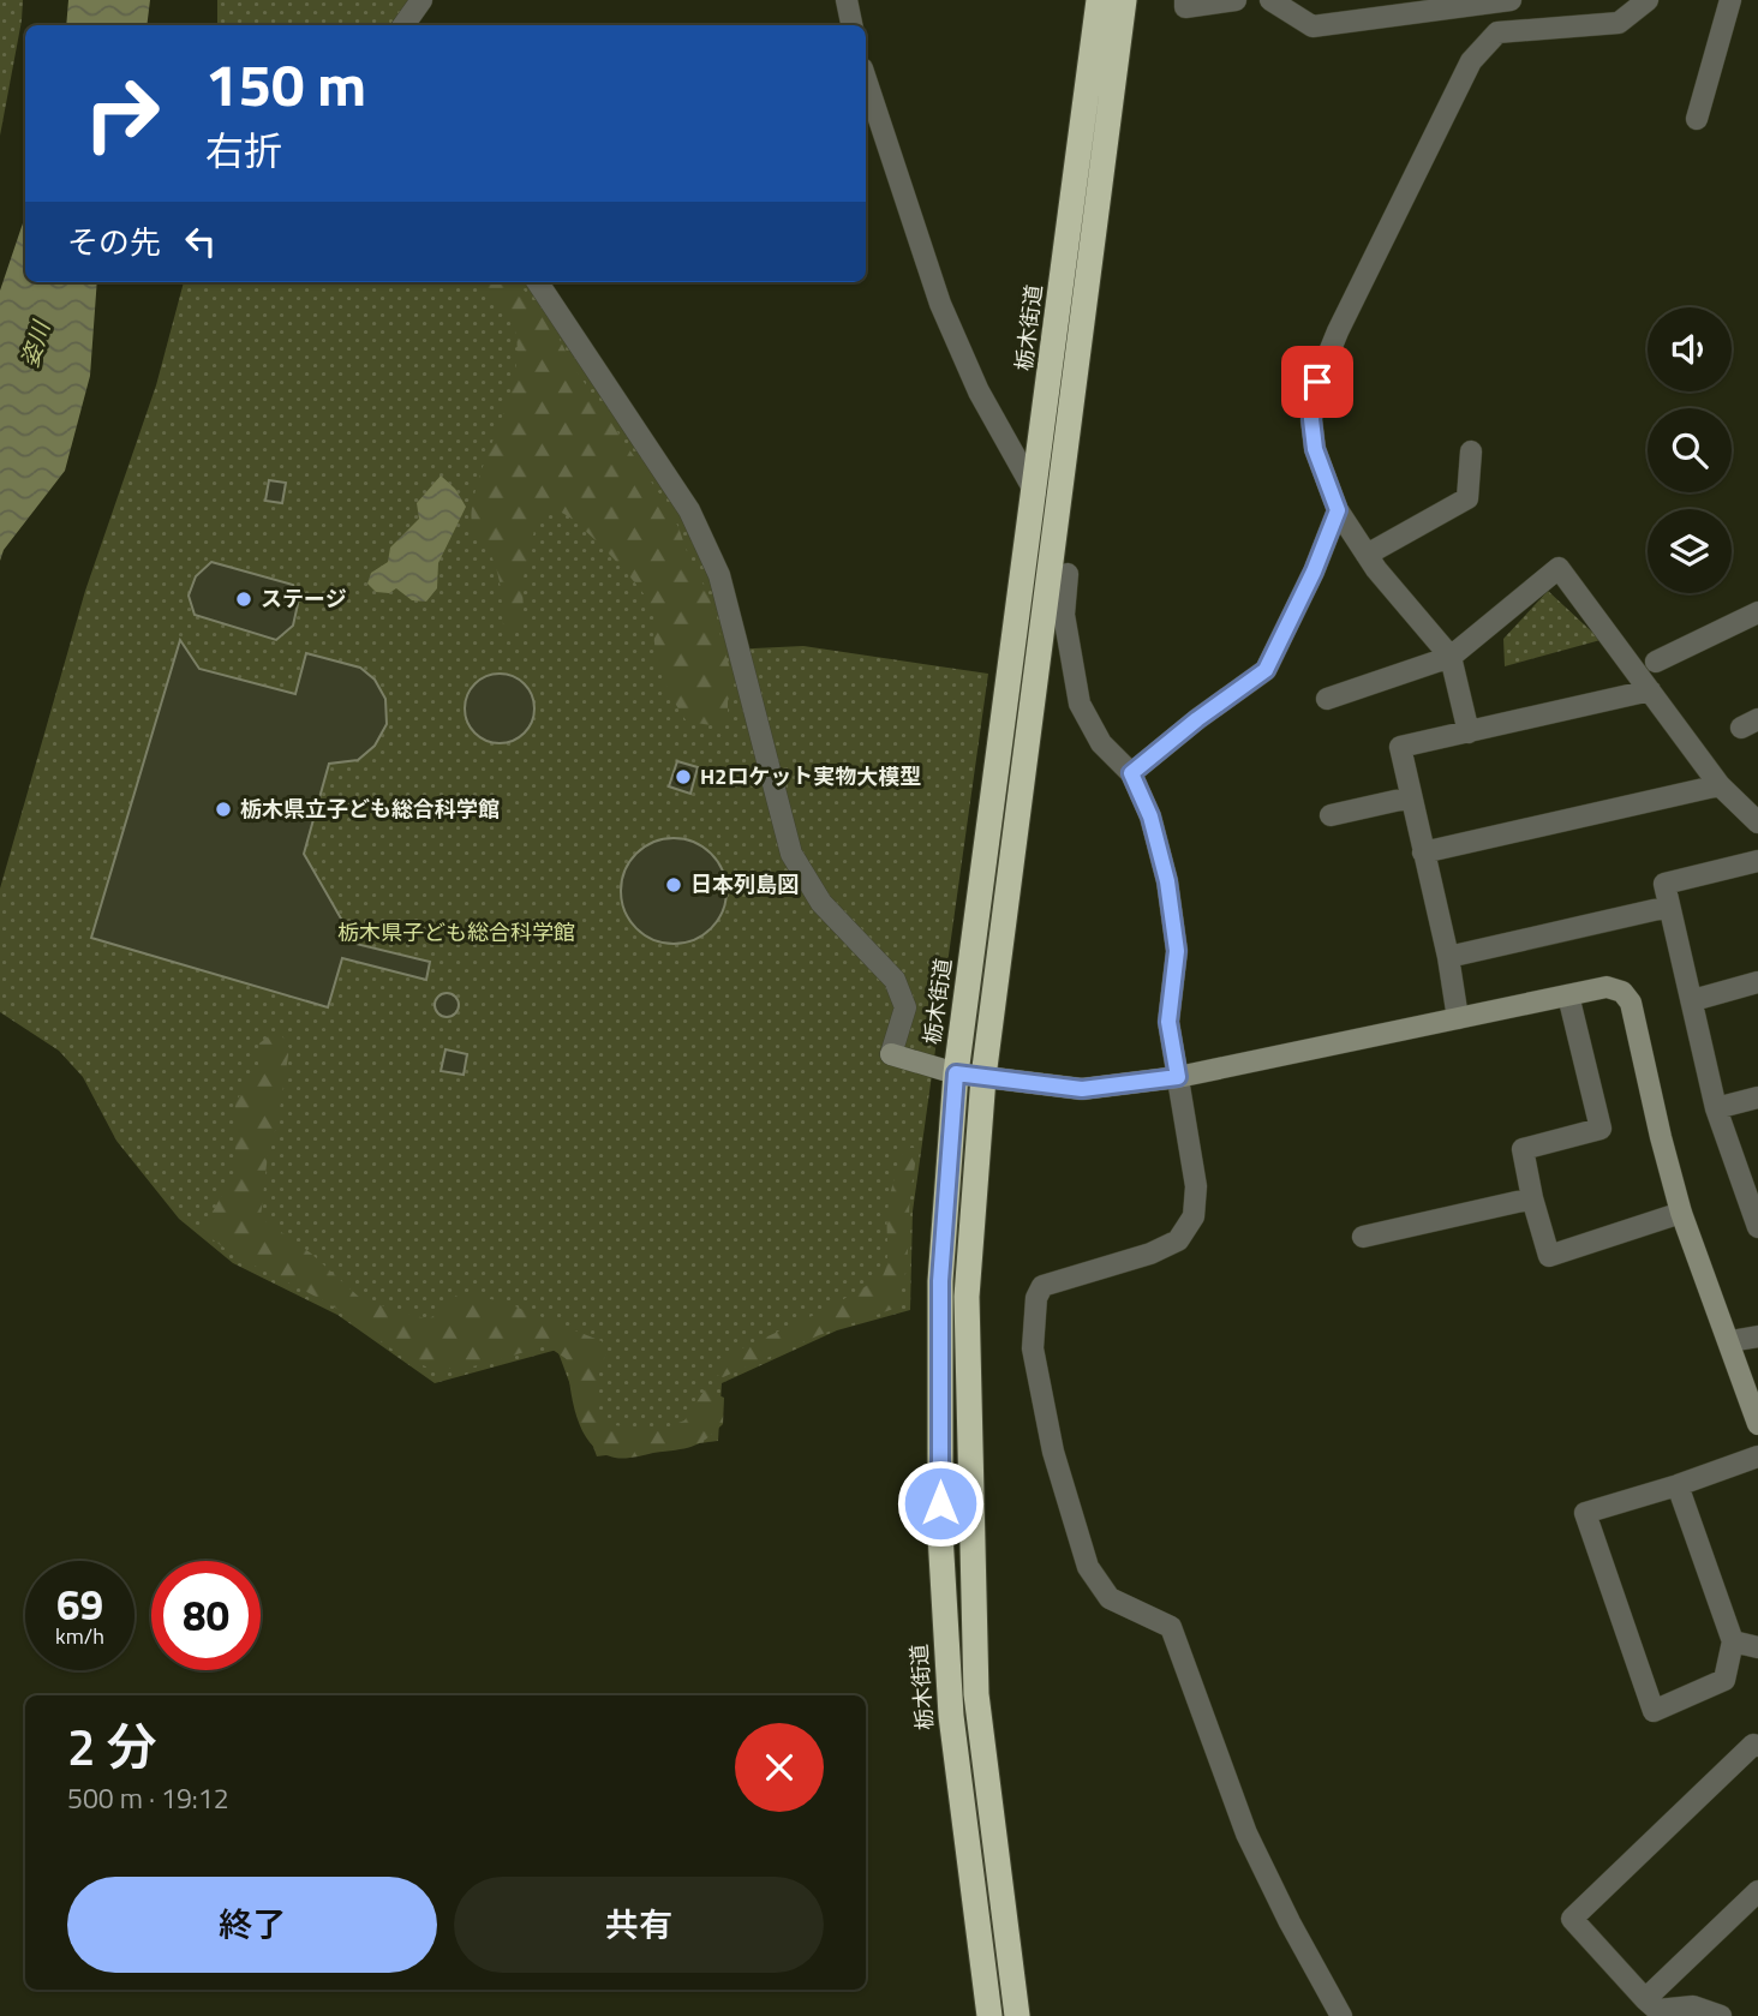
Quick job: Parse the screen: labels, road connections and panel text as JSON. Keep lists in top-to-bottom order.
{
  "streets": {
    "highway": ["栃木街道"]
  },
  "water": ["姿川"],
  "parks": ["栃木県子ども総合科学館"],
  "places": [
    "ステージ",
    "H2ロケット実物大模型",
    "栃木県立子ども総合科学館",
    "日本列島図"
  ],
  "page": {
    "turn": ["150 m", "右折"],
    "then": "その先",
    "speed": "69 km/h",
    "limit": "80",
    "heading": ["2 分", "500 m · 19:12"],
    "buttons": ["終了", "共有"]
  }
}
